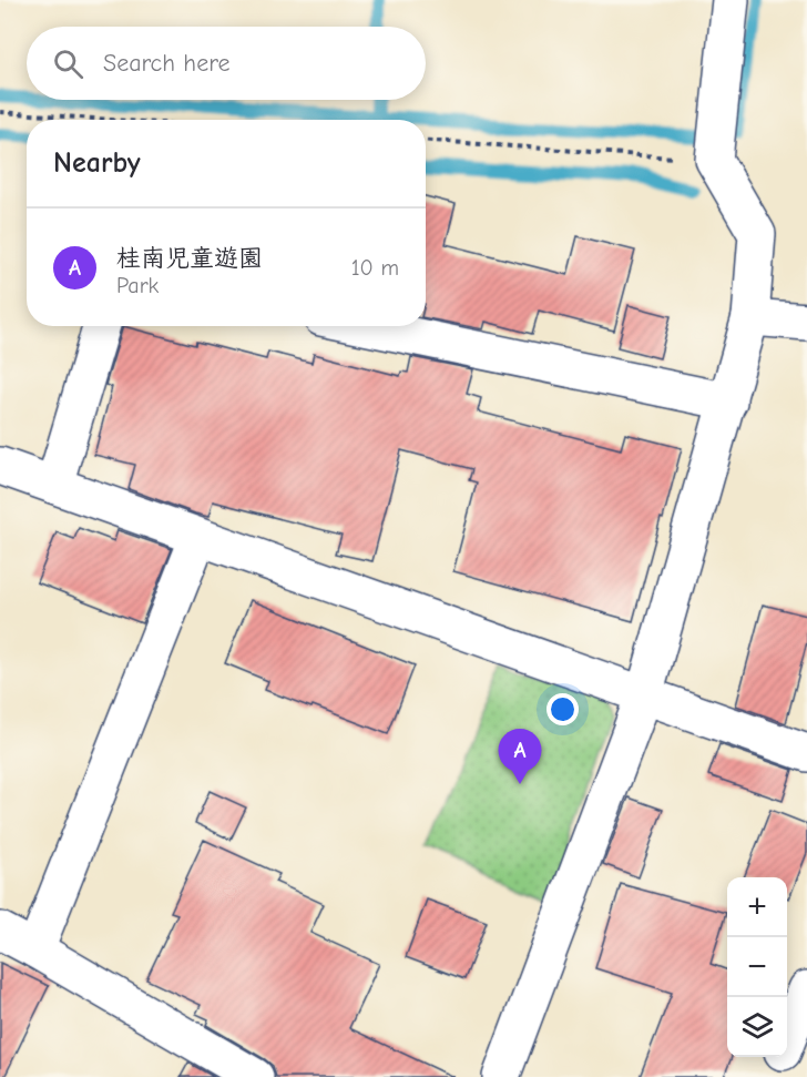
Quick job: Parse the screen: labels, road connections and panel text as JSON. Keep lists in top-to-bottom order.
{
  "page": {
    "search": "Search here",
    "heading": "Nearby",
    "list": [
      {
        "mark": "A",
        "name": "桂南児童遊園",
        "note": "Park",
        "value": "10 m"
      }
    ],
    "pins": "A",
    "map_buttons": ["+", "−"]
  }
}
